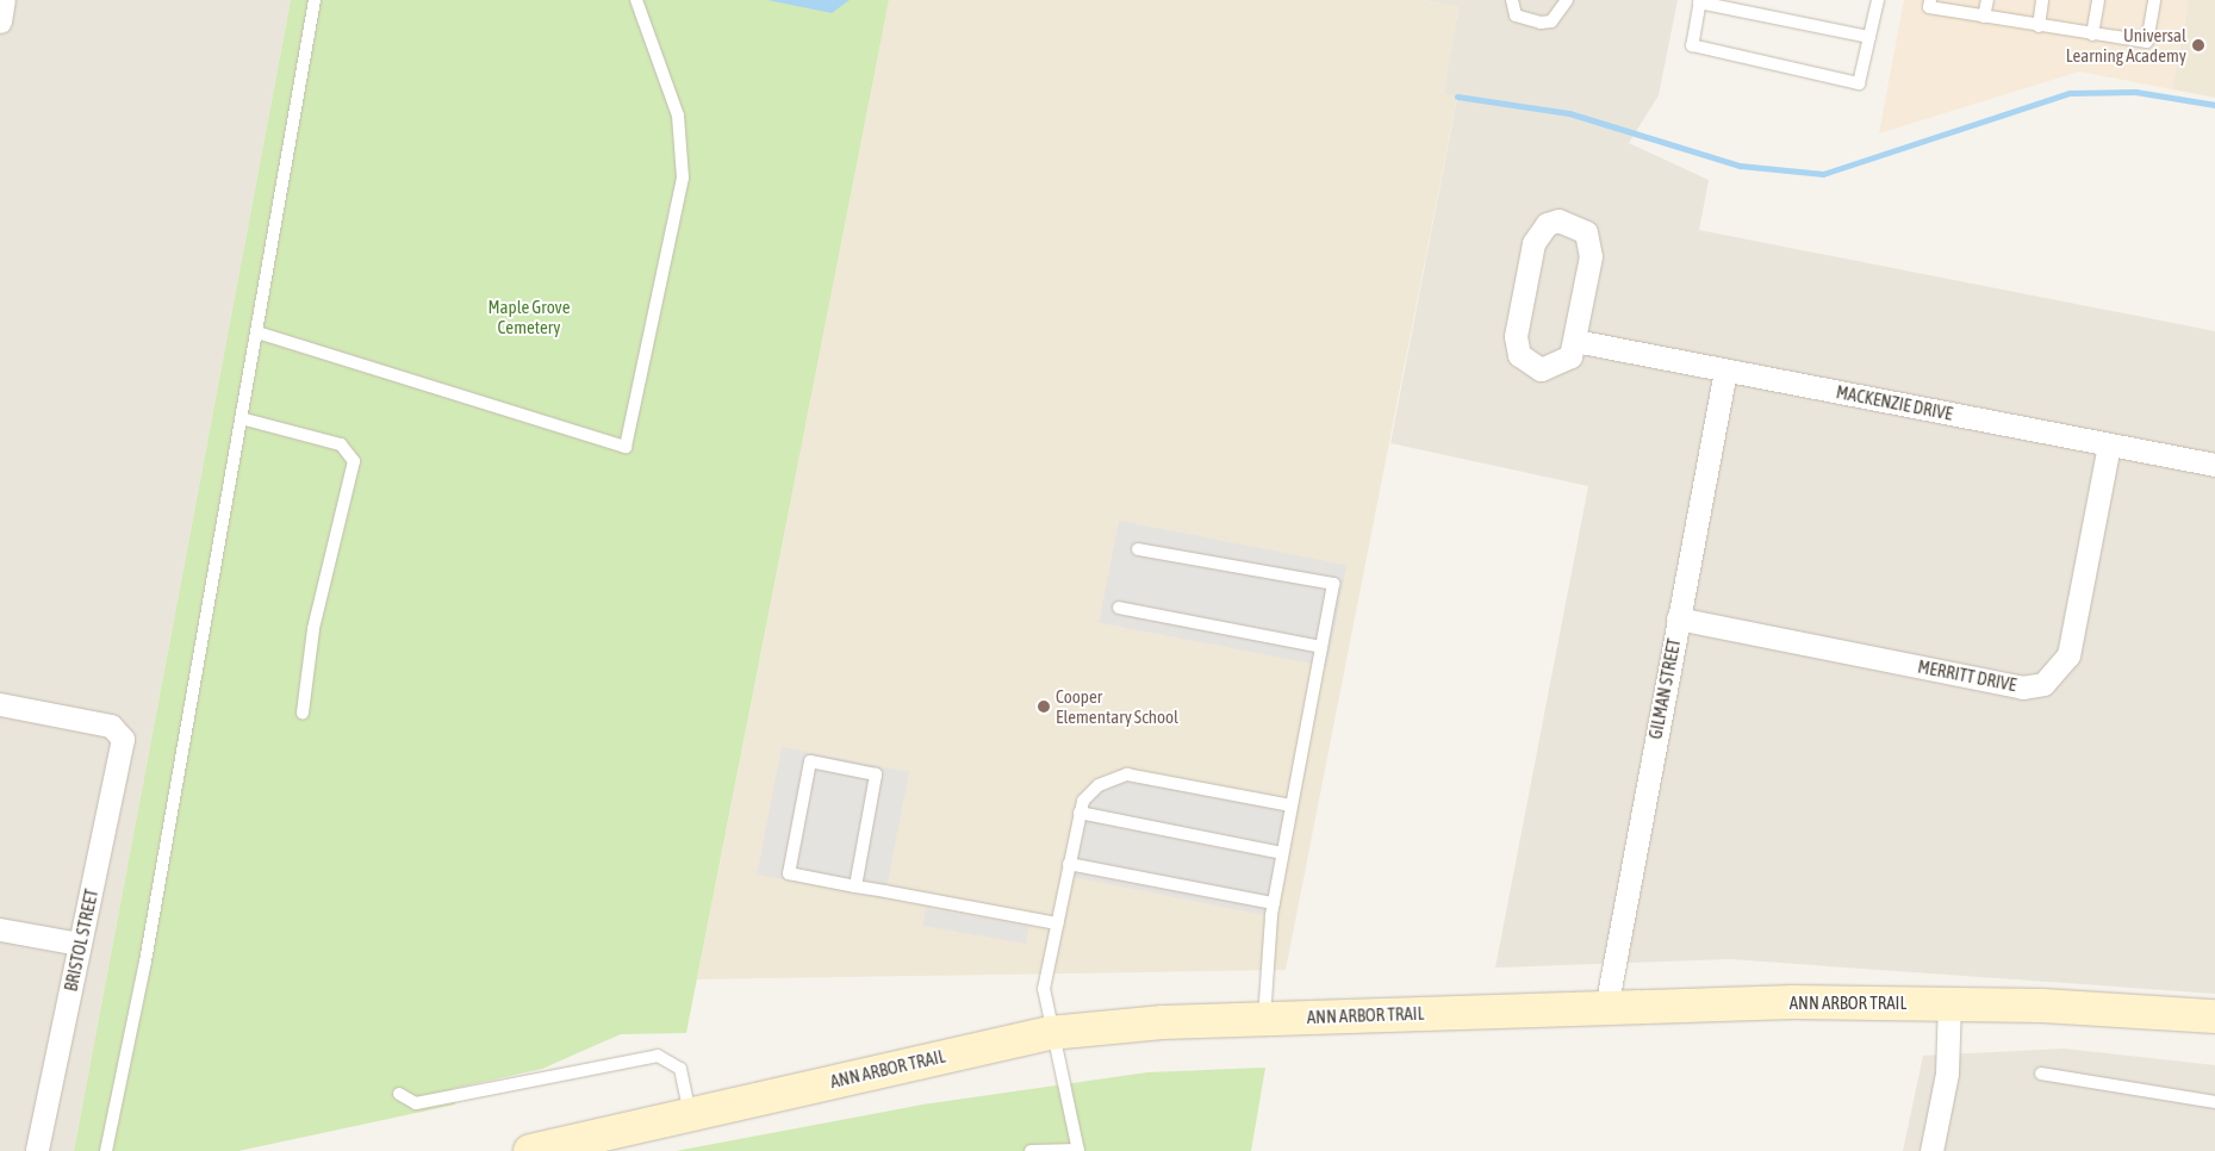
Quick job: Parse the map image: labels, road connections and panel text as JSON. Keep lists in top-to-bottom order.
{
  "streets": {
    "street": [
      "MACKENZIE DRIVE",
      "MERRITT DRIVE",
      "GILMAN STREET",
      "BRISTOL STREET",
      "ANN ARBOR TRAIL"
    ]
  },
  "crossings": [
    ["MACKENZIE DRIVE", "MERRITT DRIVE"],
    ["MACKENZIE DRIVE", "GILMAN STREET"],
    ["MERRITT DRIVE", "GILMAN STREET"],
    ["GILMAN STREET", "ANN ARBOR TRAIL"]
  ],
  "parks": ["Maple Grove Cemetery"],
  "places": ["Universal Learning Academy", "Cooper Elementary School"]
}
